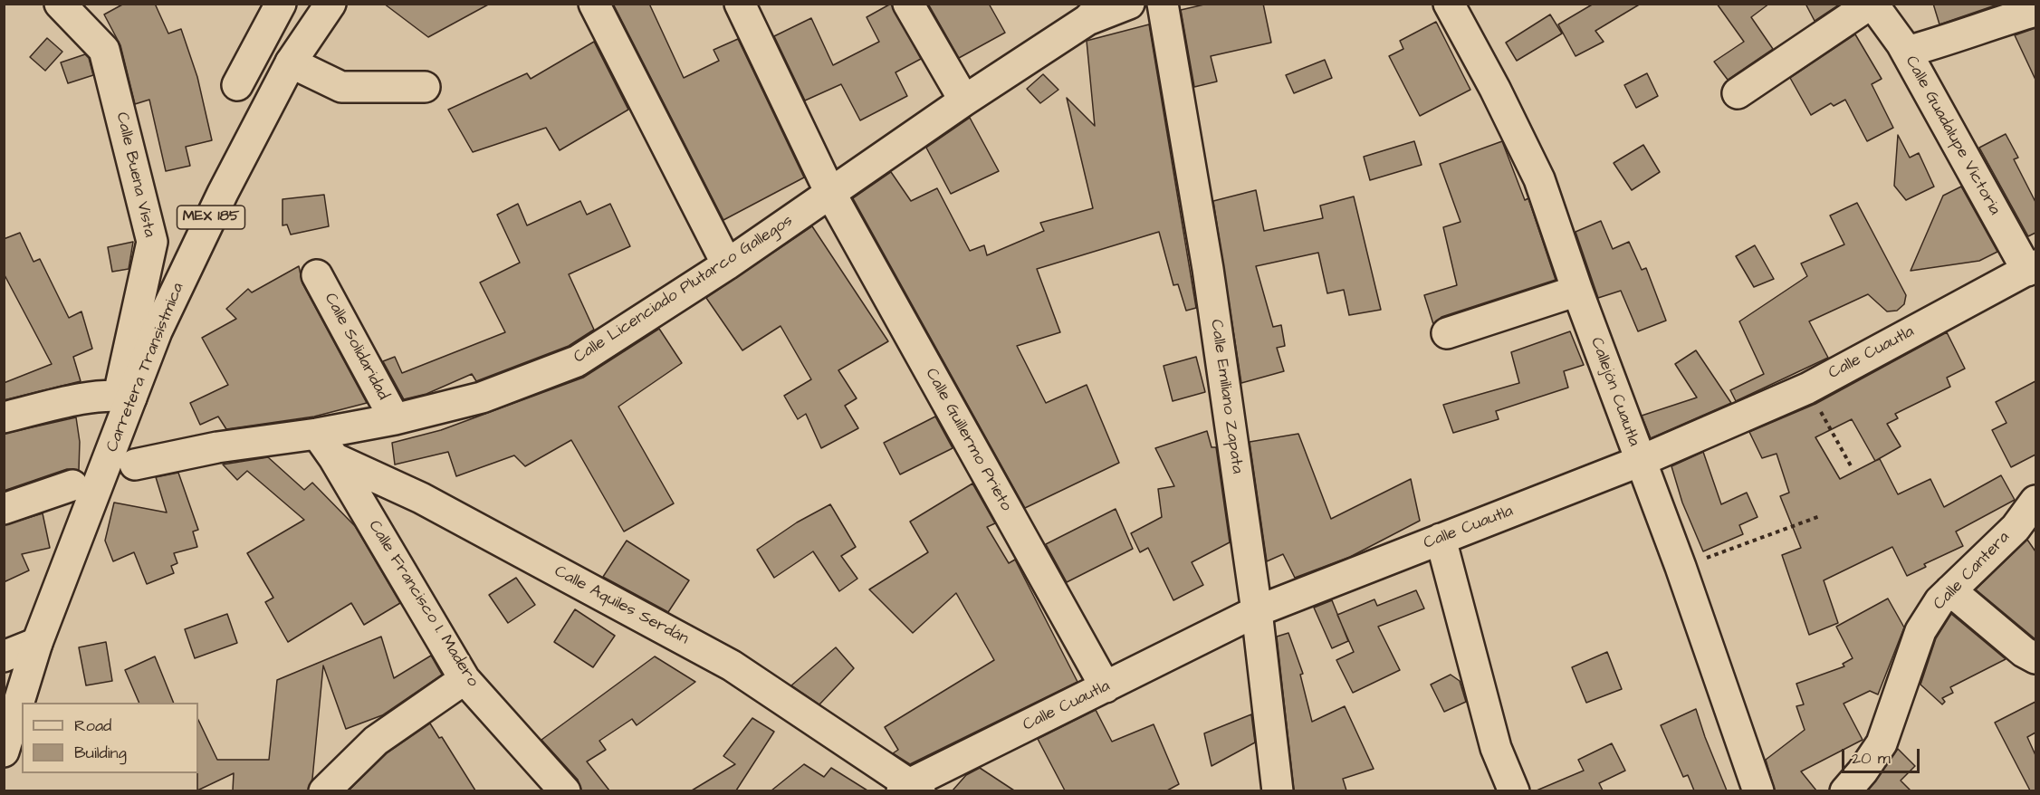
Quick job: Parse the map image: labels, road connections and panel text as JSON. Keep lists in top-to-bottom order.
{
  "streets": {
    "street": [
      "Calle Guadalupe Victoria",
      "Calle Buena Vista",
      "MEX 185",
      "Calle Licenciado Plutarco Gallegos",
      "Calle Solidaridad",
      "Calle Cuautla",
      "Carretera Transistmica",
      "Callejón Cuautla",
      "Calle Emiliano Zapata",
      "Calle Guillermo Prieto",
      "Calle Cantera",
      "Calle Francisco I. Madero",
      "Calle Aquiles Serdán"
    ]
  },
  "crossings": [
    ["Calle Guadalupe Victoria", "Calle Cuautla"],
    ["Calle Buena Vista", "Carretera Transistmica"],
    ["Calle Licenciado Plutarco Gallegos", "Calle Solidaridad"],
    ["Calle Licenciado Plutarco Gallegos", "Calle Guillermo Prieto"],
    ["Calle Cuautla", "Callejón Cuautla"],
    ["Calle Cuautla", "Calle Emiliano Zapata"],
    ["Calle Cuautla", "Calle Guillermo Prieto"],
    ["Calle Cuautla", "Calle Aquiles Serdán"],
    ["Calle Francisco I. Madero", "Calle Aquiles Serdán"]
  ],
  "legend": ["Road", "Building"],
  "scale_bar": "20 m"
}
